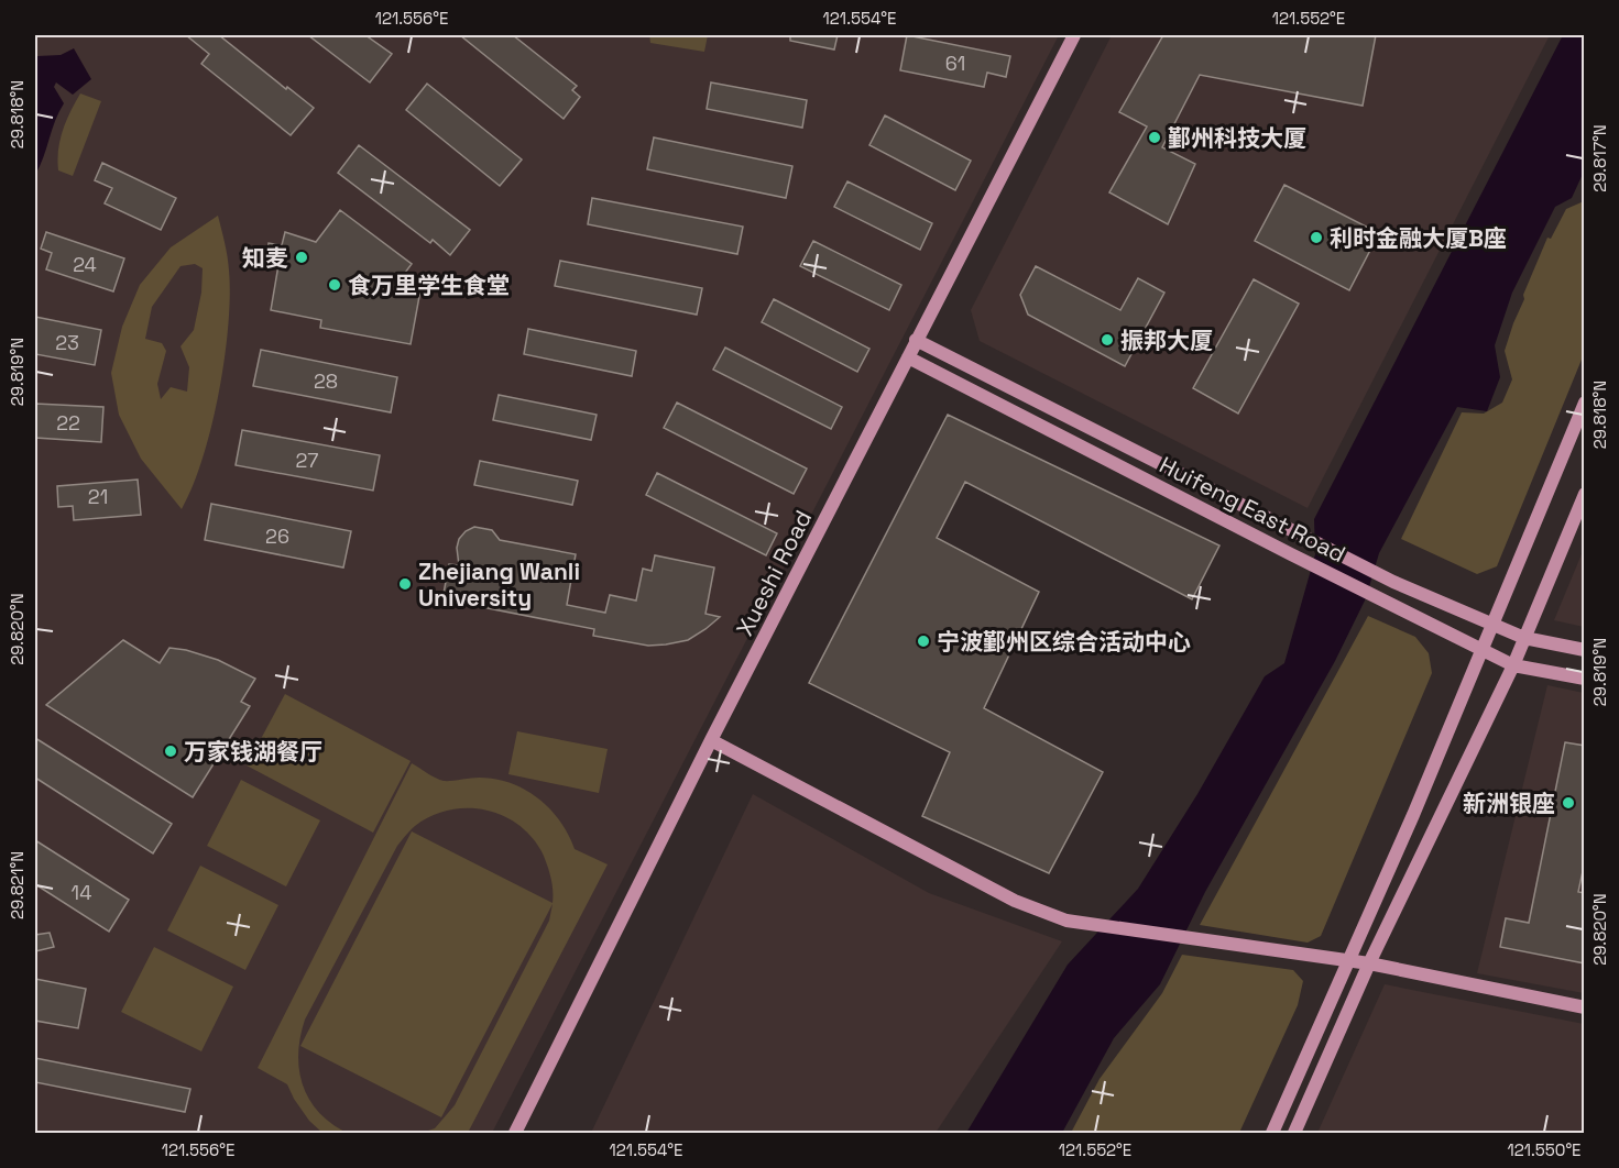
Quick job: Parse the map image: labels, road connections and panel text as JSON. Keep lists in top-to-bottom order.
{
  "streets": {
    "street": ["Huifeng East Road", "Xueshi Road"]
  },
  "crossings": [
    ["Huifeng East Road", "Xueshi Road"]
  ],
  "places": [
    "鄞州科技大厦",
    "利时金融大厦B座",
    "知麦",
    "食万里学生食堂",
    "振邦大厦",
    "Zhejiang Wanli University",
    "宁波鄞州区综合活动中心",
    "万家钱湖餐厅",
    "新洲银座"
  ],
  "house_numbers": [
    "61",
    "24",
    "23",
    "28",
    "22",
    "27",
    "21",
    "26",
    "14"
  ],
  "coordinates": [
    "121.556°E",
    "121.554°E",
    "121.552°E",
    "29.818°N",
    "29.817°N",
    "29.819°N",
    "29.820°N",
    "29.821°N",
    "121.550°E"
  ]
}
